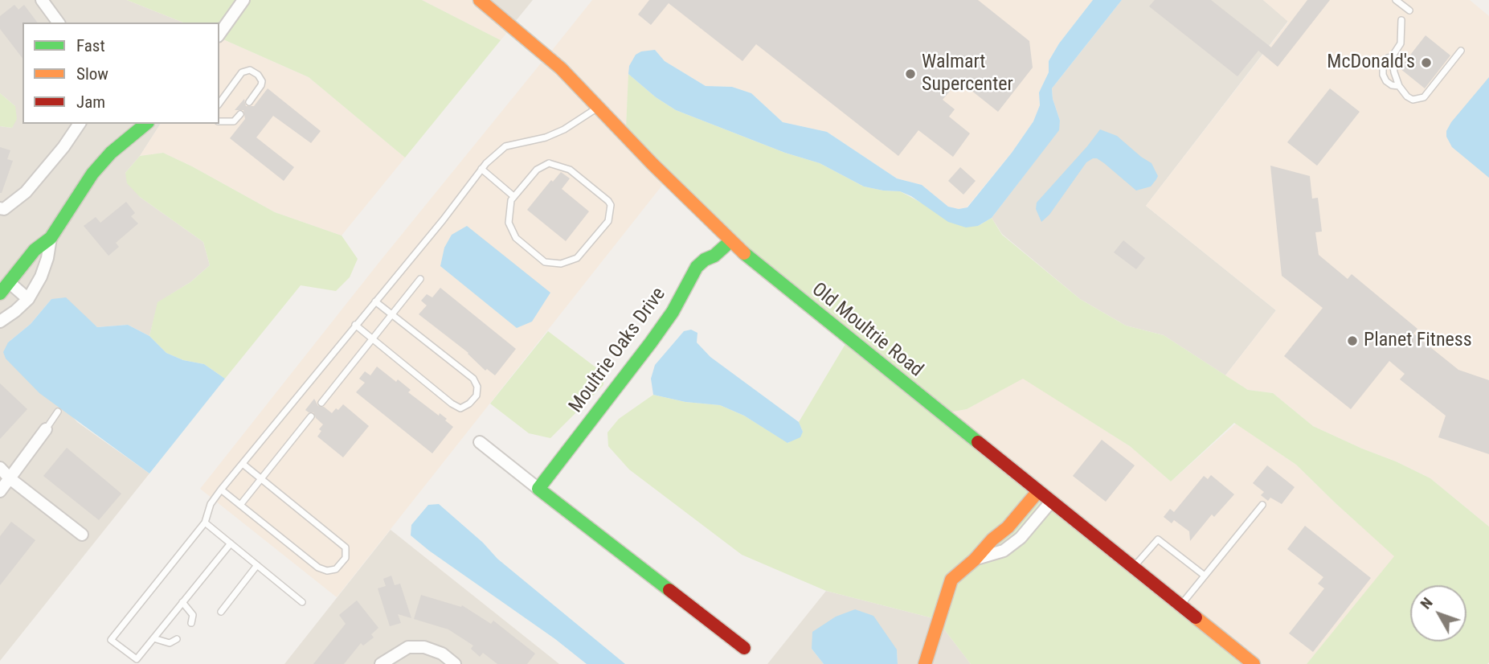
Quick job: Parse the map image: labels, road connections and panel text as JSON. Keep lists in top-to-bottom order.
{
  "streets": {
    "street": ["Old Moultrie Road", "Moultrie Oaks Drive"]
  },
  "crossings": [
    ["Old Moultrie Road", "Moultrie Oaks Drive"]
  ],
  "places": ["McDonald's", "Walmart Supercenter", "Planet Fitness"],
  "legend": ["Fast", "Slow", "Jam"],
  "north": "top left"
}
